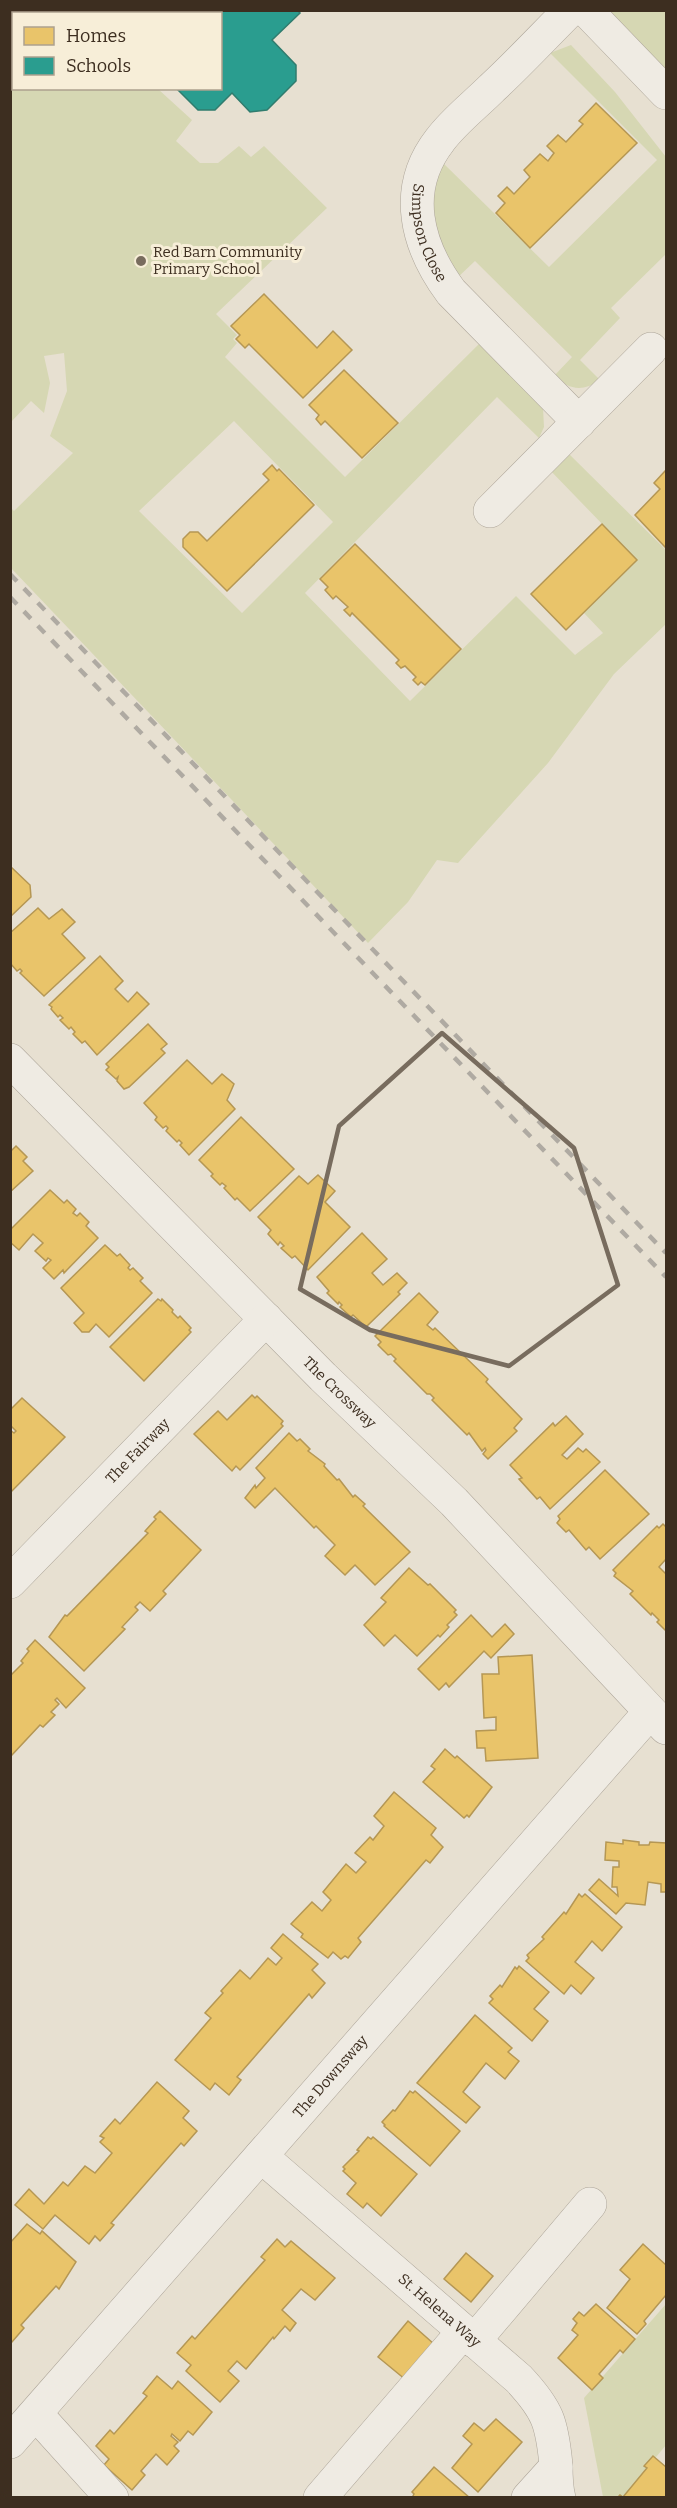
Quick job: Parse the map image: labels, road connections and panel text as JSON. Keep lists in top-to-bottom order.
{
  "streets": {
    "street": [
      "Simpson Close",
      "The Crossway",
      "The Fairway",
      "The Downsway",
      "St. Helena Way"
    ]
  },
  "crossings": [
    ["The Crossway", "The Fairway"],
    ["The Crossway", "The Downsway"],
    ["The Downsway", "St. Helena Way"]
  ],
  "places": ["Red Barn Community Primary School"],
  "legend": ["Homes", "Schools"]
}
